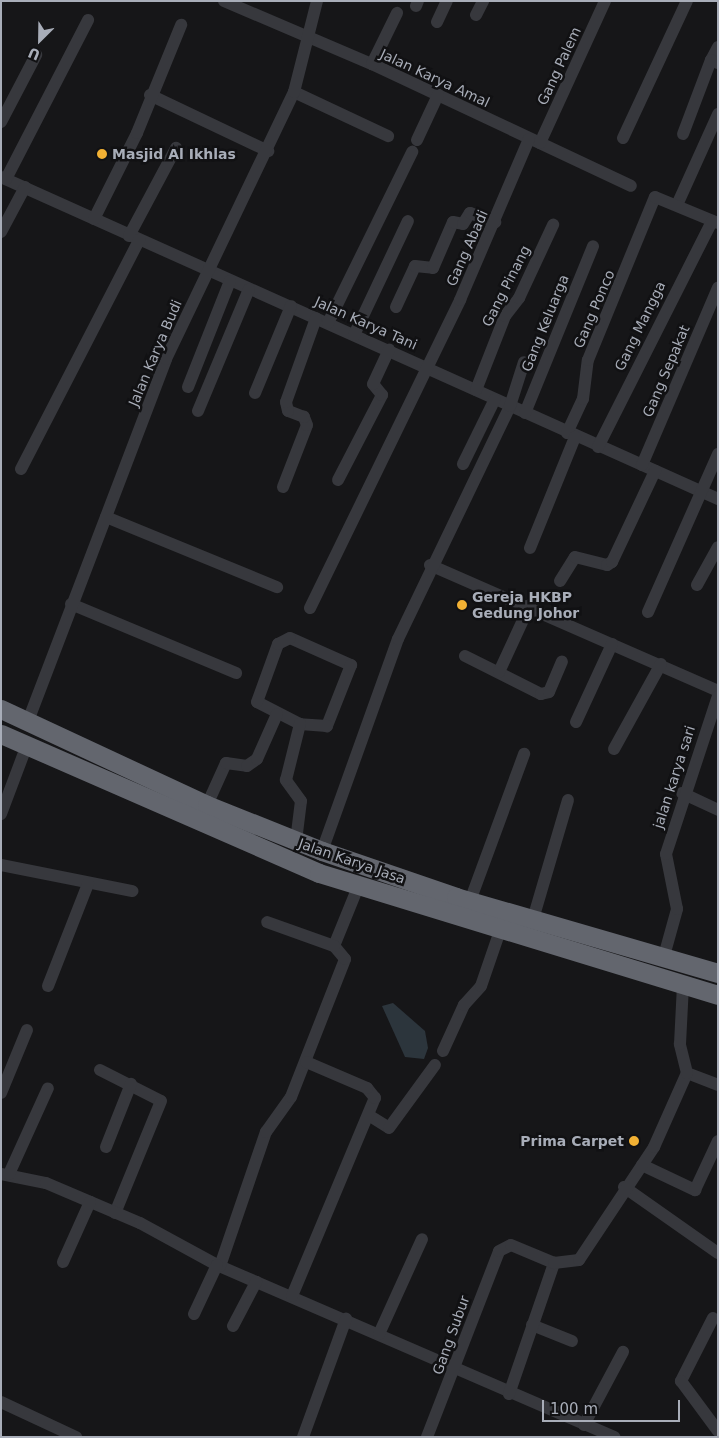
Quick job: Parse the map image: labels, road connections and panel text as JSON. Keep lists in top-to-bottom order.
{
  "streets": {
    "highway": ["Jalan Karya Jasa"],
    "street": [
      "Gang Palem",
      "Jalan Karya Amal",
      "Gang Abadi",
      "Gang Pinang",
      "Gang Ponco",
      "Jalan Karya Tani",
      "Gang Keluarga",
      "Gang Mangga",
      "Jalan Karya Budi",
      "Gang Sepakat",
      "jalan karya sari",
      "Gang Subur"
    ]
  },
  "crossings": [
    ["Gang Palem", "Jalan Karya Amal"],
    ["Gang Palem", "Gang Abadi"],
    ["Jalan Karya Amal", "Gang Abadi"],
    ["Jalan Karya Amal", "Jalan Karya Budi"],
    ["Gang Abadi", "Jalan Karya Tani"],
    ["Gang Pinang", "Jalan Karya Tani"],
    ["Gang Ponco", "Jalan Karya Tani"],
    ["Jalan Karya Tani", "Gang Keluarga"],
    ["Jalan Karya Tani", "Gang Mangga"],
    ["Jalan Karya Tani", "Jalan Karya Budi"],
    ["Jalan Karya Tani", "Gang Sepakat"],
    ["Jalan Karya Budi", "Jalan Karya Jasa"],
    ["jalan karya sari", "Jalan Karya Jasa"]
  ],
  "places": ["Masjid Al Ikhlas", "Gereja HKBP Gedung Johor", "Prima Carpet"],
  "scale_bar": "100 m",
  "north": "bottom left"
}
